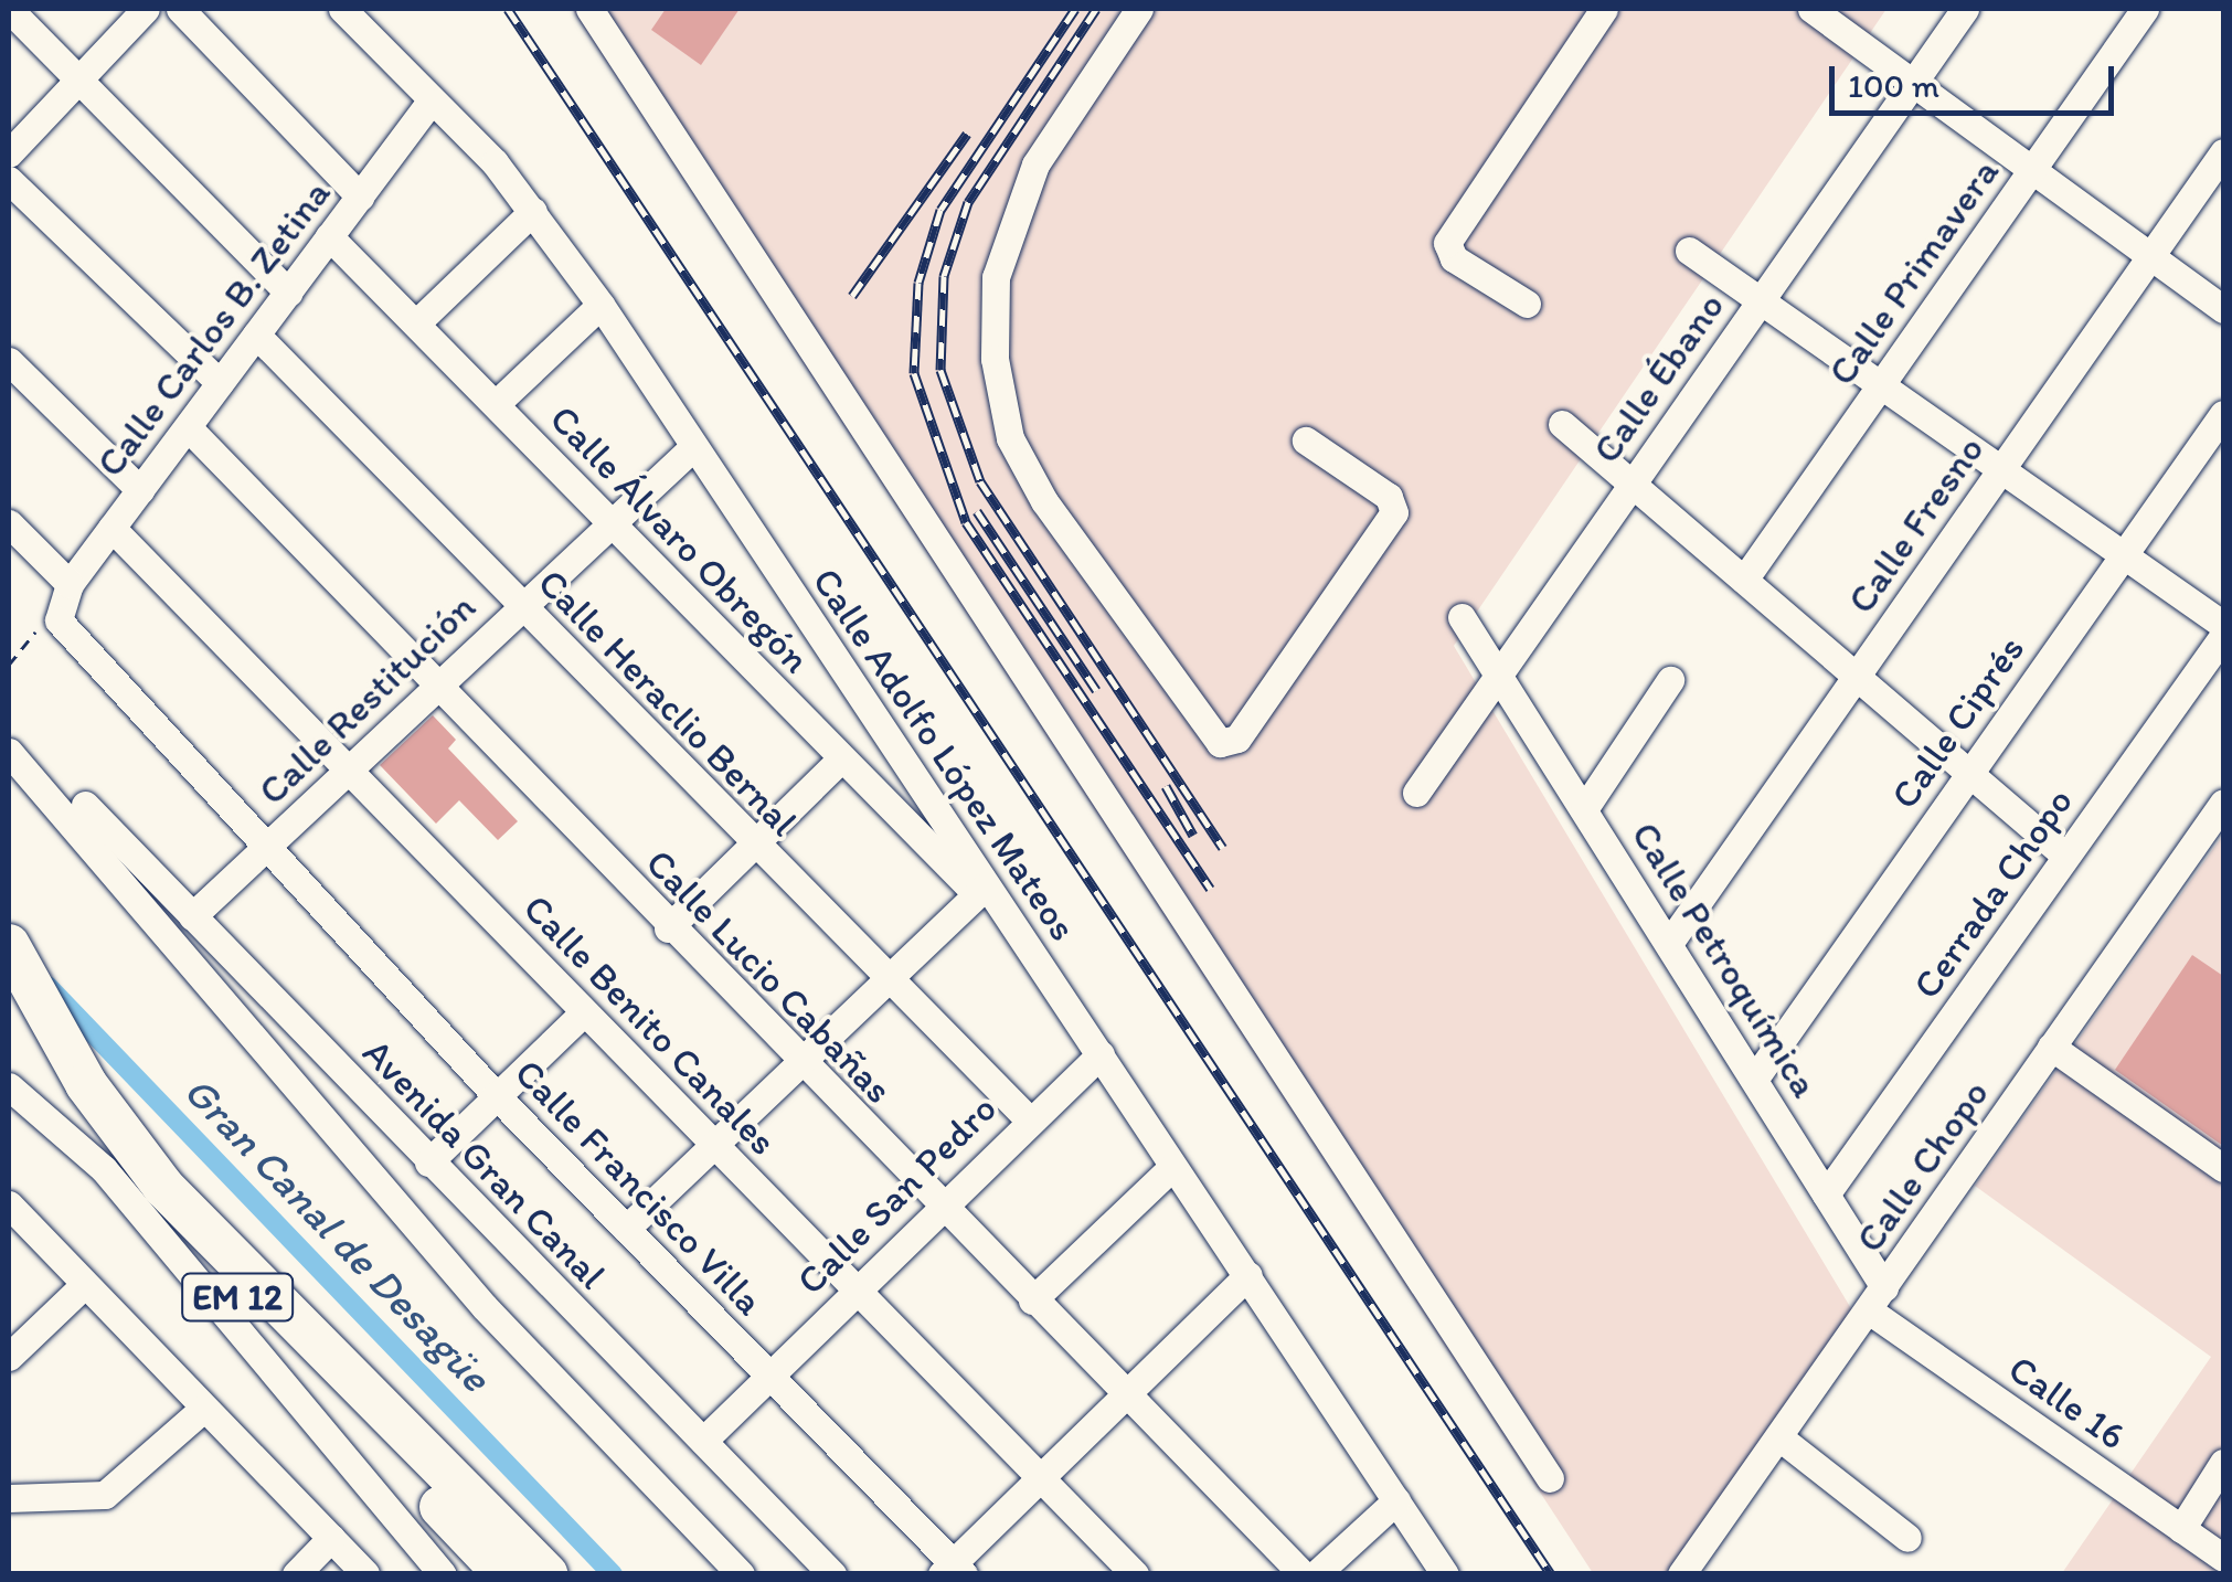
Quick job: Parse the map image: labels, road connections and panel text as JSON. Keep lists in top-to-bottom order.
{
  "streets": {
    "highway": ["EM 12"],
    "street": [
      "Calle Primavera",
      "Calle Carlos B. Zetina",
      "Calle Ébano",
      "Calle Fresno",
      "Calle Álvaro Obregón",
      "Calle Restitución",
      "Calle Heraclio Bernal",
      "Calle Ciprés",
      "Calle Adolfo López Mateos",
      "Cerrada Chopo",
      "Calle Petroquímica",
      "Calle Lucio Cabañas",
      "Calle Benito Canales",
      "Avenida Gran Canal",
      "Calle Chopo",
      "Calle Francisco Villa",
      "Calle San Pedro",
      "Calle 16"
    ]
  },
  "crossings": [
    ["Calle Carlos B. Zetina", "Calle Álvaro Obregón"],
    ["Calle Carlos B. Zetina", "Calle Heraclio Bernal"],
    ["Calle Carlos B. Zetina", "Calle Adolfo López Mateos"],
    ["Calle Carlos B. Zetina", "Calle Lucio Cabañas"],
    ["Calle Carlos B. Zetina", "Calle Benito Canales"],
    ["Calle Carlos B. Zetina", "Calle Francisco Villa"],
    ["Calle Ébano", "Calle Petroquímica"],
    ["Calle Fresno", "Calle Petroquímica"],
    ["Calle Álvaro Obregón", "Calle Restitución"],
    ["Calle Álvaro Obregón", "Calle Adolfo López Mateos"],
    ["Calle Restitución", "Calle Heraclio Bernal"],
    ["Calle Restitución", "Calle Adolfo López Mateos"],
    ["Calle Restitución", "Calle Lucio Cabañas"],
    ["Calle Restitución", "Calle Benito Canales"],
    ["Calle Restitución", "Avenida Gran Canal"],
    ["Calle Restitución", "Calle Francisco Villa"],
    ["Calle Heraclio Bernal", "Calle San Pedro"],
    ["Calle Ciprés", "Calle Petroquímica"],
    ["Calle Adolfo López Mateos", "Calle San Pedro"],
    ["Cerrada Chopo", "Calle Petroquímica"],
    ["Calle Petroquímica", "Calle Chopo"],
    ["Calle Petroquímica", "Calle 16"],
    ["Calle Lucio Cabañas", "Calle San Pedro"],
    ["Calle Benito Canales", "Calle San Pedro"],
    ["Avenida Gran Canal", "Calle San Pedro"],
    ["Calle Chopo", "Calle 16"],
    ["Calle Francisco Villa", "Calle San Pedro"]
  ],
  "water": ["Gran Canal de Desagüe"],
  "scale_bar": "100 m"
}
